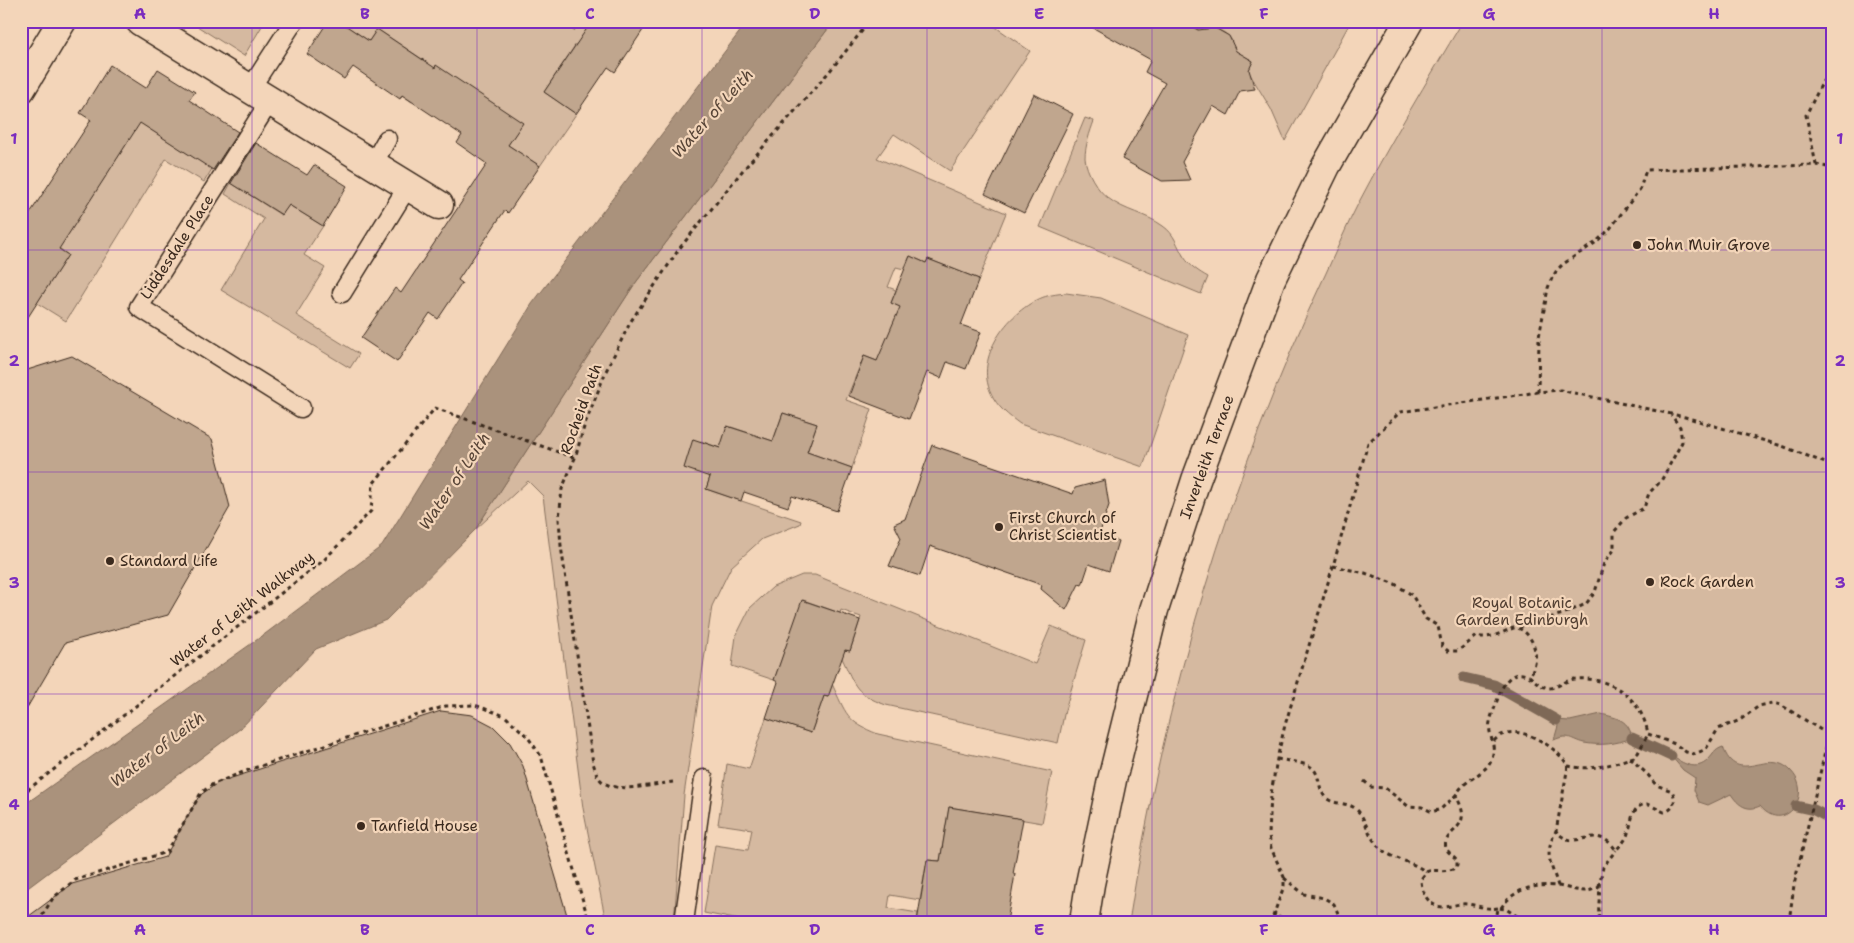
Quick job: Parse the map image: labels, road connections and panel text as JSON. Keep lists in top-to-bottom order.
{
  "streets": {
    "street": ["Inverleith Terrace"],
    "lane": ["Liddesdale Place"],
    "path": ["Rocheid Path", "Water of Leith Walkway"]
  },
  "crossings": [
    ["Rocheid Path", "Water of Leith Walkway"]
  ],
  "water": ["Water of Leith"],
  "parks": ["Royal Botanic Garden Edinburgh"],
  "places": [
    "John Muir Grove",
    "First Church of Christ Scientist",
    "Standard Life",
    "Rock Garden",
    "Tanfield House"
  ],
  "grid": {
    "columns": [
      "A",
      "B",
      "C",
      "D",
      "E",
      "F",
      "G",
      "H"
    ],
    "rows": [
      "1",
      "2",
      "3",
      "4"
    ]
  }
}
